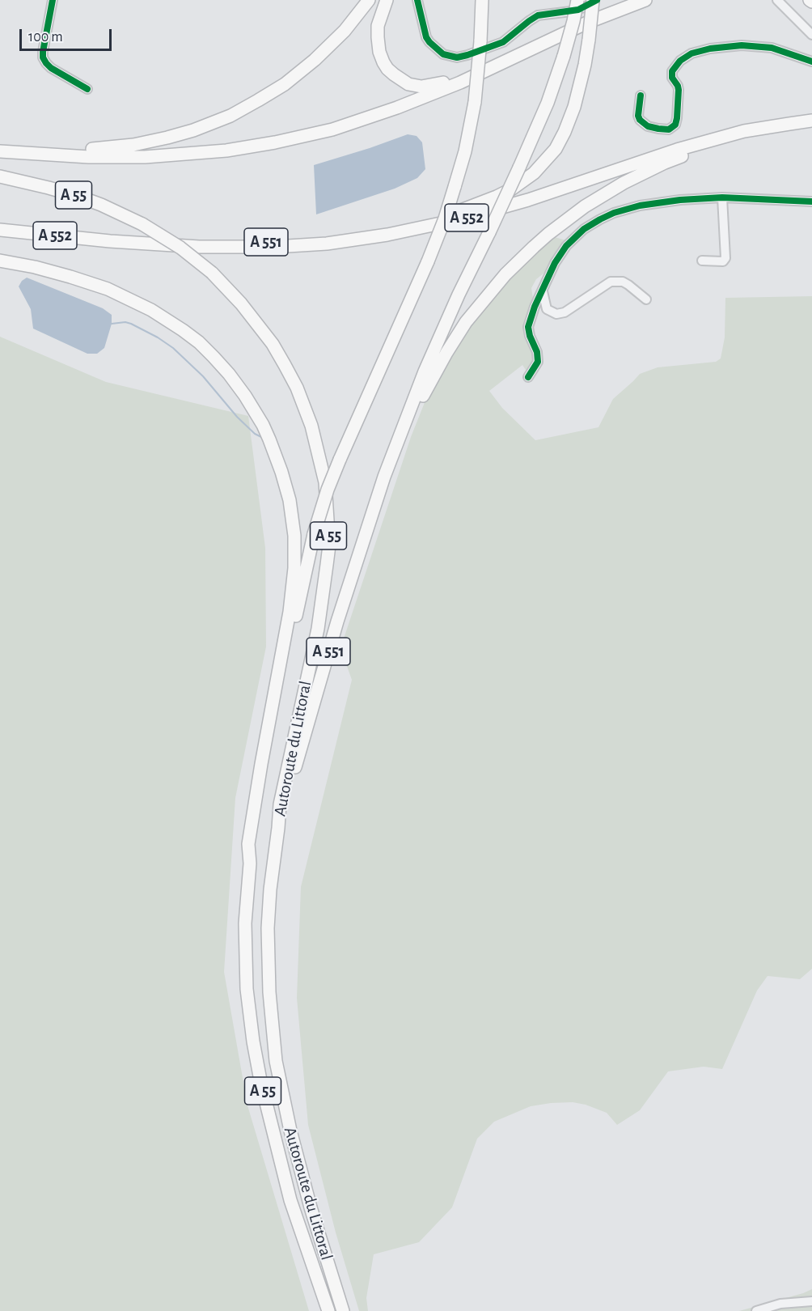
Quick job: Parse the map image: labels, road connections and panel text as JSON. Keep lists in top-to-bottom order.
{
  "streets": {
    "highway": [
      "A 55",
      "A 552",
      "A 551",
      "Autoroute du Littoral"
    ]
  },
  "crossings": [
    ["A 552", "A 551"],
    ["A 551", "Autoroute du Littoral"]
  ],
  "scale_bar": "100 m"
}
